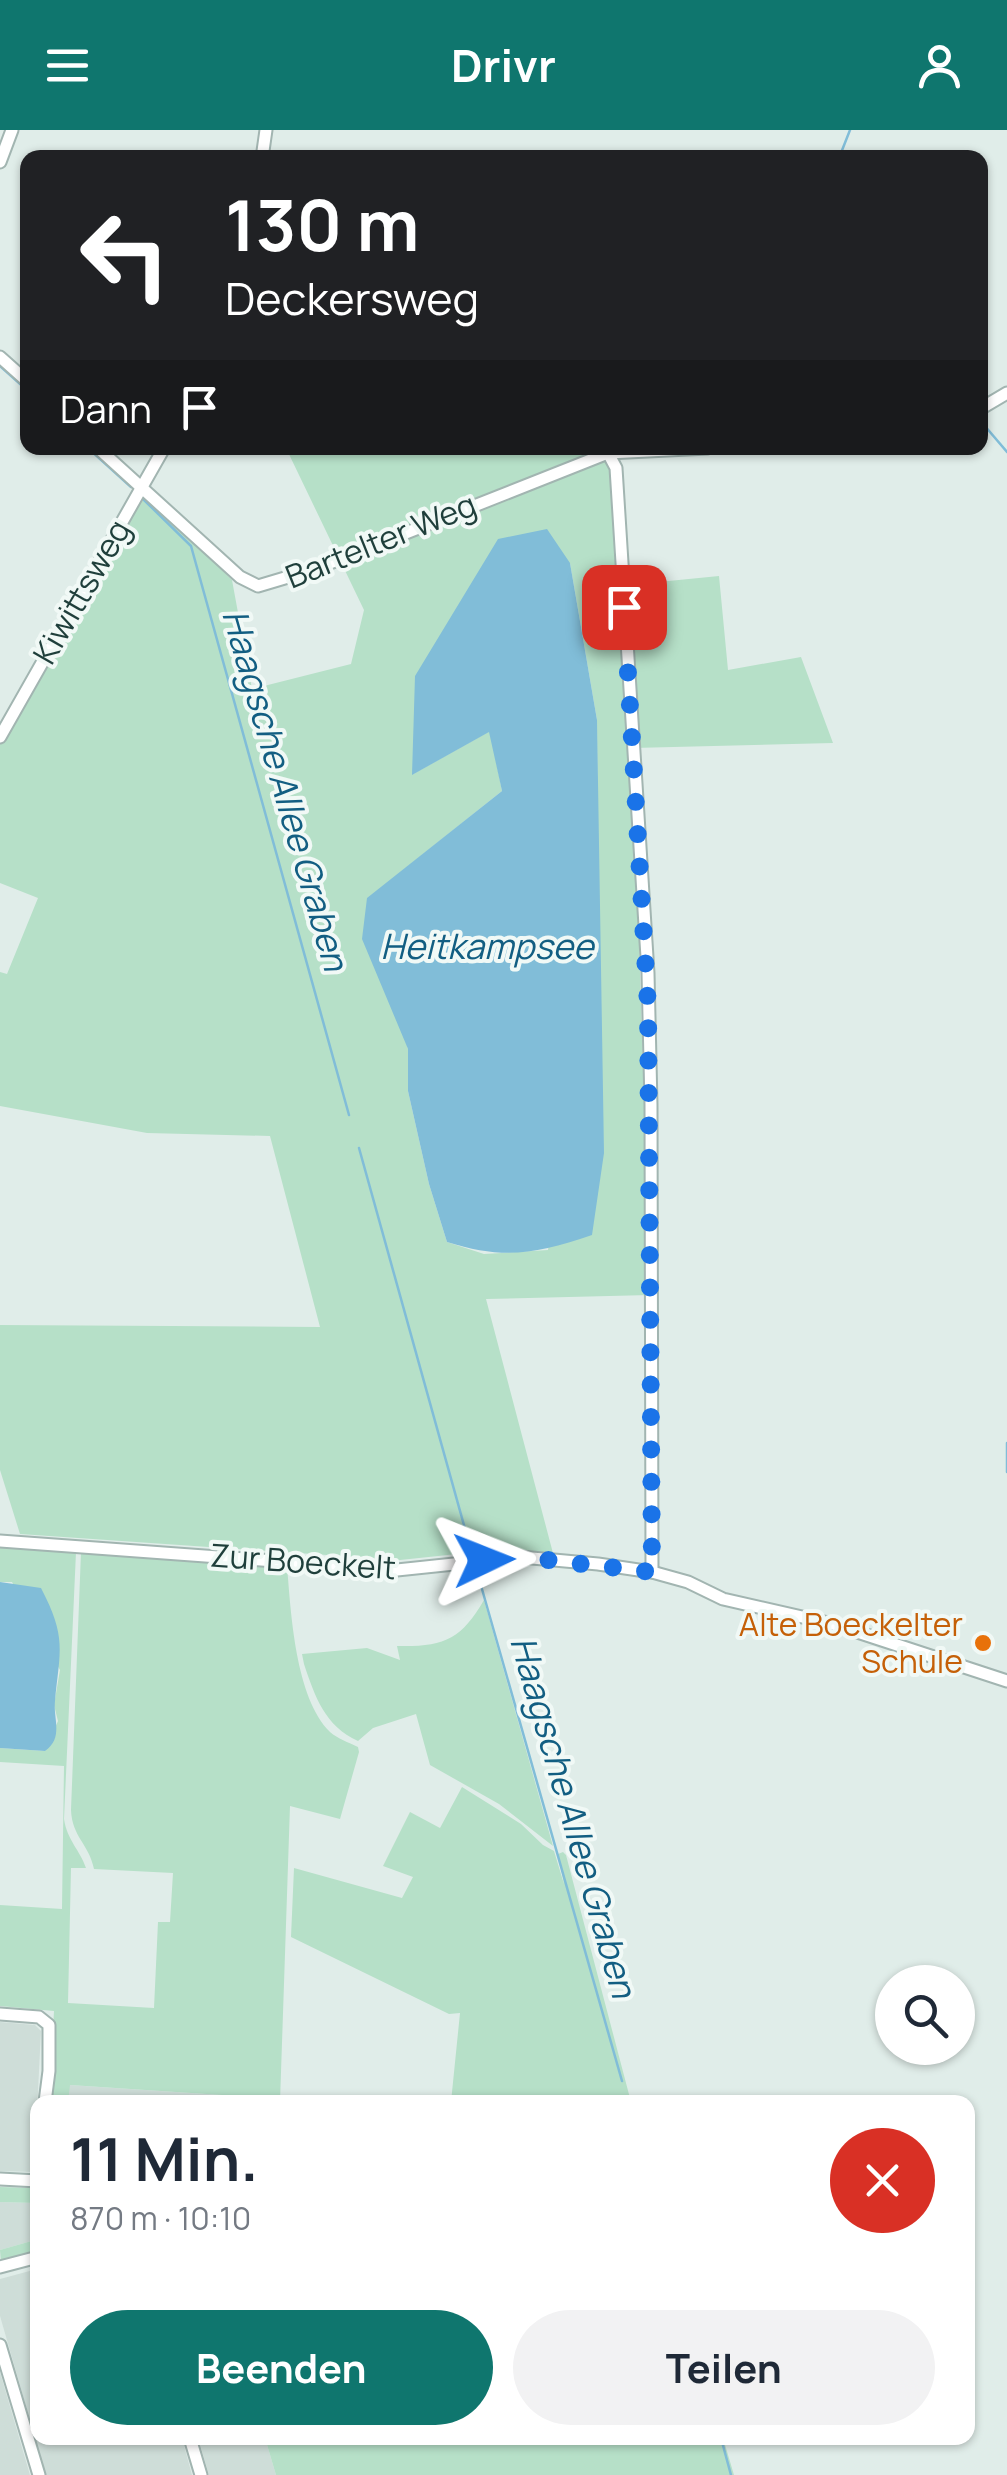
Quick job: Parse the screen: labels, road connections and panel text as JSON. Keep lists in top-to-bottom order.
{
  "streets": {
    "street": ["Bartelter Weg", "Kiwittsweg", "Zur Boeckelt"]
  },
  "crossings": [
    ["Bartelter Weg", "Kiwittsweg"]
  ],
  "water": ["Haagsche Allee Graben", "Heitkampsee"],
  "places": ["Alte Boeckelter Schule"],
  "page": {
    "header": "Drivr",
    "turn": ["130 m", "Deckersweg"],
    "then": "Dann",
    "heading": ["11 Min.", "870 m · 10:10"],
    "buttons": ["Beenden", "Teilen"]
  }
}
